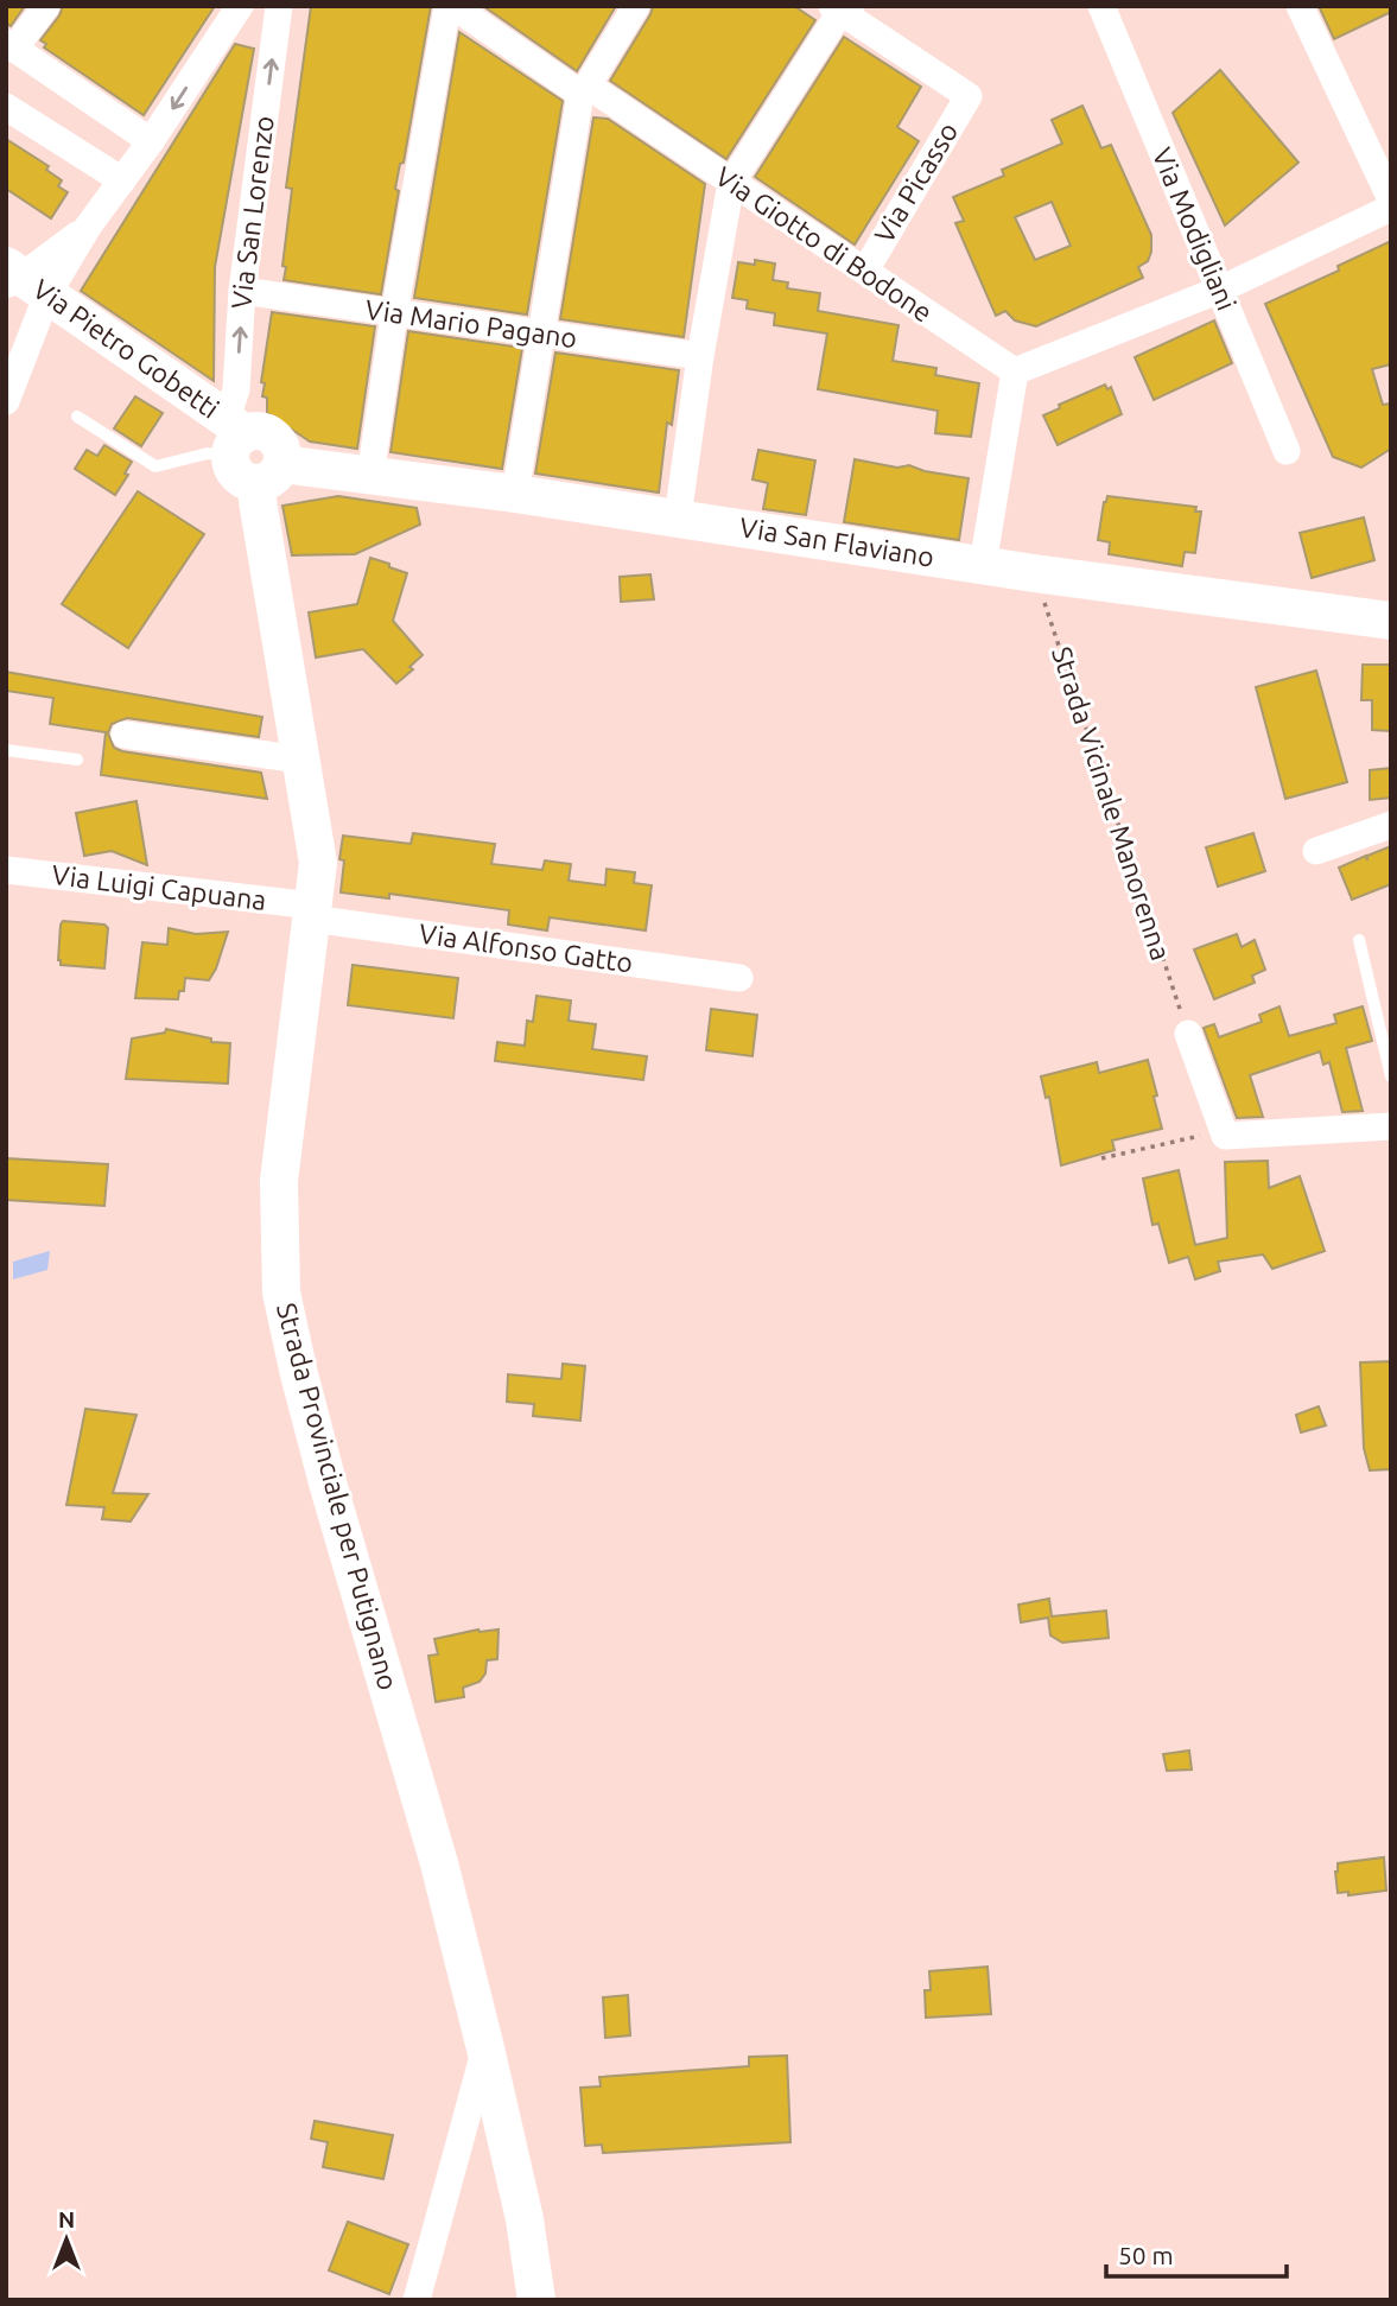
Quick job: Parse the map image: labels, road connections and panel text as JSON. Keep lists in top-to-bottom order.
{
  "streets": {
    "street": [
      "Via Picasso",
      "Via San Lorenzo",
      "Via Modigliani",
      "Via Giotto di Bodone",
      "Via Mario Pagano",
      "Via Pietro Gobetti",
      "Via San Flaviano",
      "Via Luigi Capuana",
      "Via Alfonso Gatto",
      "Strada Provinciale per Putignano"
    ],
    "path": ["Strada Vicinale Manorenna"]
  },
  "crossings": [
    ["Via Picasso", "Via Giotto di Bodone"],
    ["Via San Lorenzo", "Via Mario Pagano"],
    ["Via San Lorenzo", "Via Pietro Gobetti"],
    ["Via San Lorenzo", "Via San Flaviano"],
    ["Via San Lorenzo", "Strada Provinciale per Putignano"],
    ["Via Pietro Gobetti", "Via San Flaviano"],
    ["Via Pietro Gobetti", "Strada Provinciale per Putignano"],
    ["Via San Flaviano", "Strada Vicinale Manorenna"],
    ["Via San Flaviano", "Strada Provinciale per Putignano"],
    ["Via Luigi Capuana", "Via Alfonso Gatto"],
    ["Via Luigi Capuana", "Strada Provinciale per Putignano"],
    ["Via Alfonso Gatto", "Strada Provinciale per Putignano"]
  ],
  "scale_bar": "50 m",
  "north": "top"
}
